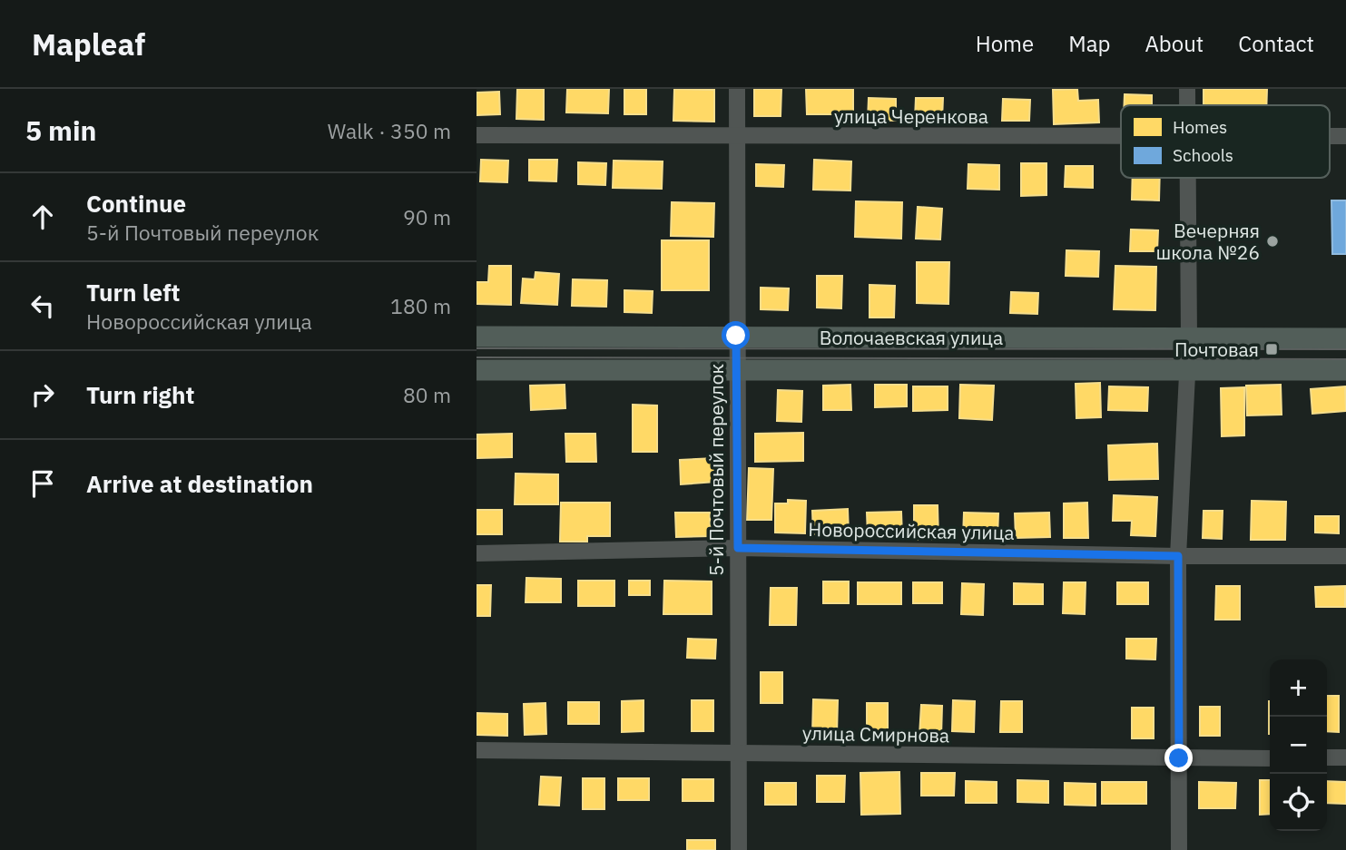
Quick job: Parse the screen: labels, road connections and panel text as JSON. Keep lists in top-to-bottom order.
{
  "streets": {
    "main road": ["Волочаевская улица"],
    "street": [
      "улица Черенкова",
      "5-й Почтовый переулок",
      "Новороссийская улица",
      "улица Смирнова"
    ]
  },
  "crossings": [
    ["улица Черенкова", "5-й Почтовый переулок"],
    ["Волочаевская улица", "5-й Почтовый переулок"],
    ["5-й Почтовый переулок", "Новороссийская улица"],
    ["5-й Почтовый переулок", "улица Смирнова"]
  ],
  "places": {
    "other": ["Вечерняя школа №26"],
    "transit": ["Почтовая"]
  },
  "legend": ["Homes", "Schools"],
  "page": {
    "header": "Mapleaf",
    "nav": [
      "Home",
      "Map",
      "About",
      "Contact"
    ],
    "heading": ["5 min", "Walk · 350 m"],
    "list": [
      ["Continue", "5-й Почтовый переулок", "90 m"],
      ["Turn left", "Новороссийская улица", "180 m"],
      ["Turn right", "80 m"],
      "Arrive at destination"
    ],
    "map_buttons": ["+", "−"]
  }
}
